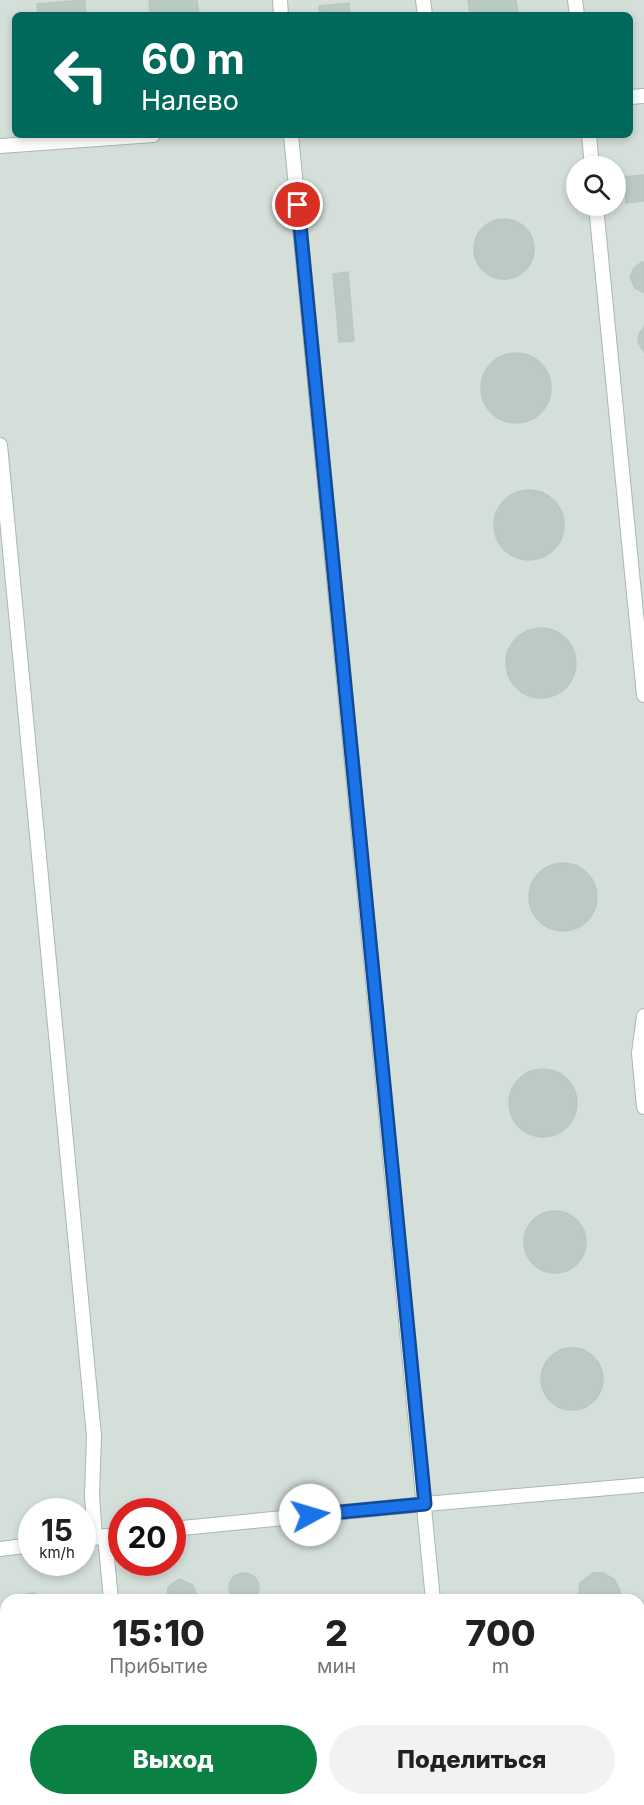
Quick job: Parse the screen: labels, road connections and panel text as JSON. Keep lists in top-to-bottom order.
{
  "page": {
    "turn": ["60 m", "Налево"],
    "speed": "15 km/h",
    "limit": "20",
    "eta": [
      "15:10",
      "Прибытие",
      "2",
      "мин",
      "700",
      "m"
    ],
    "buttons": ["Выход", "Поделиться"]
  }
}
